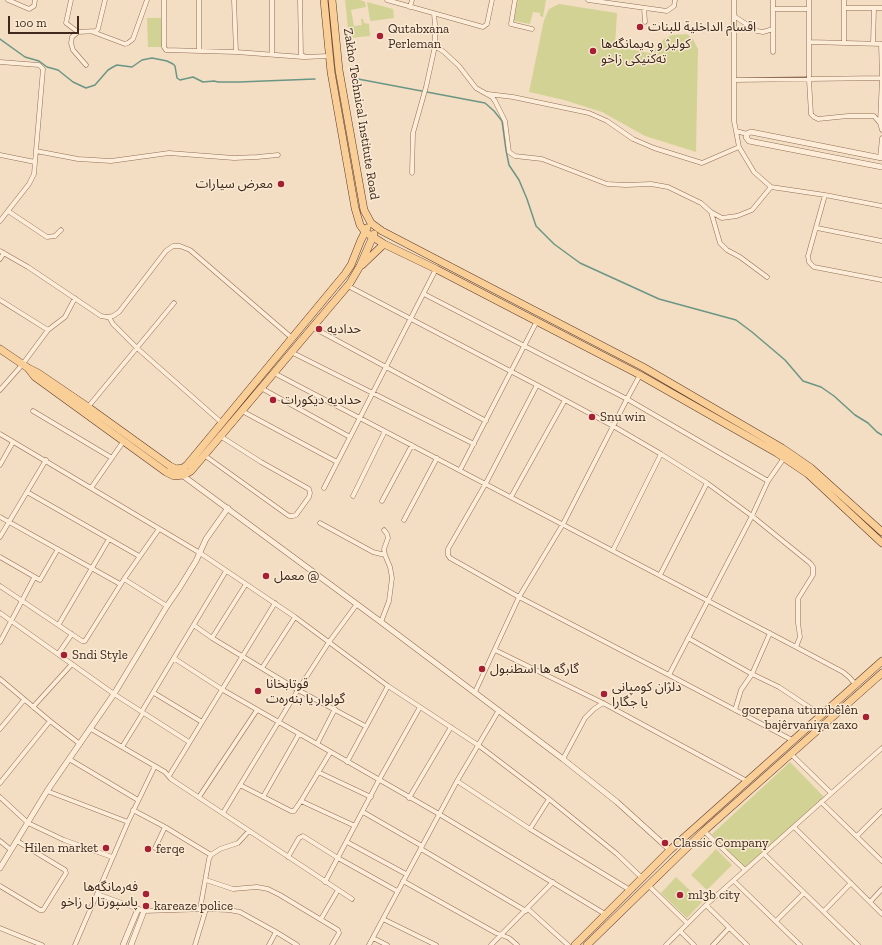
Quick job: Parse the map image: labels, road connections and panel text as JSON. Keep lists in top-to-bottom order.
{
  "streets": {
    "main road": ["Zakho Technical Institute Road"]
  },
  "places": [
    "اقسام الداخلیة للبنات",
    "Qutabxana Perleman",
    "كوليژ و په‌يمانگه‌ها ته‌كنيكى زاخو",
    "معرض سيارات",
    "حداديه",
    "حداديه ديكورات",
    "Snu win",
    "معمل @",
    "Sndi Style",
    "گارگه ها اسطنبول",
    "قوتابخانا گولوار یا بنەرەت",
    "دلژان کومپانی یا جگارا",
    "gorepana utumbêlên bajêrvaniya zaxo",
    "Classic Company",
    "Hilen market",
    "ferqe",
    "فەرمانگەها پاسپورتا ل زاخو",
    "ml3b city",
    "kareaze police"
  ],
  "scale_bar": "100 m"
}
